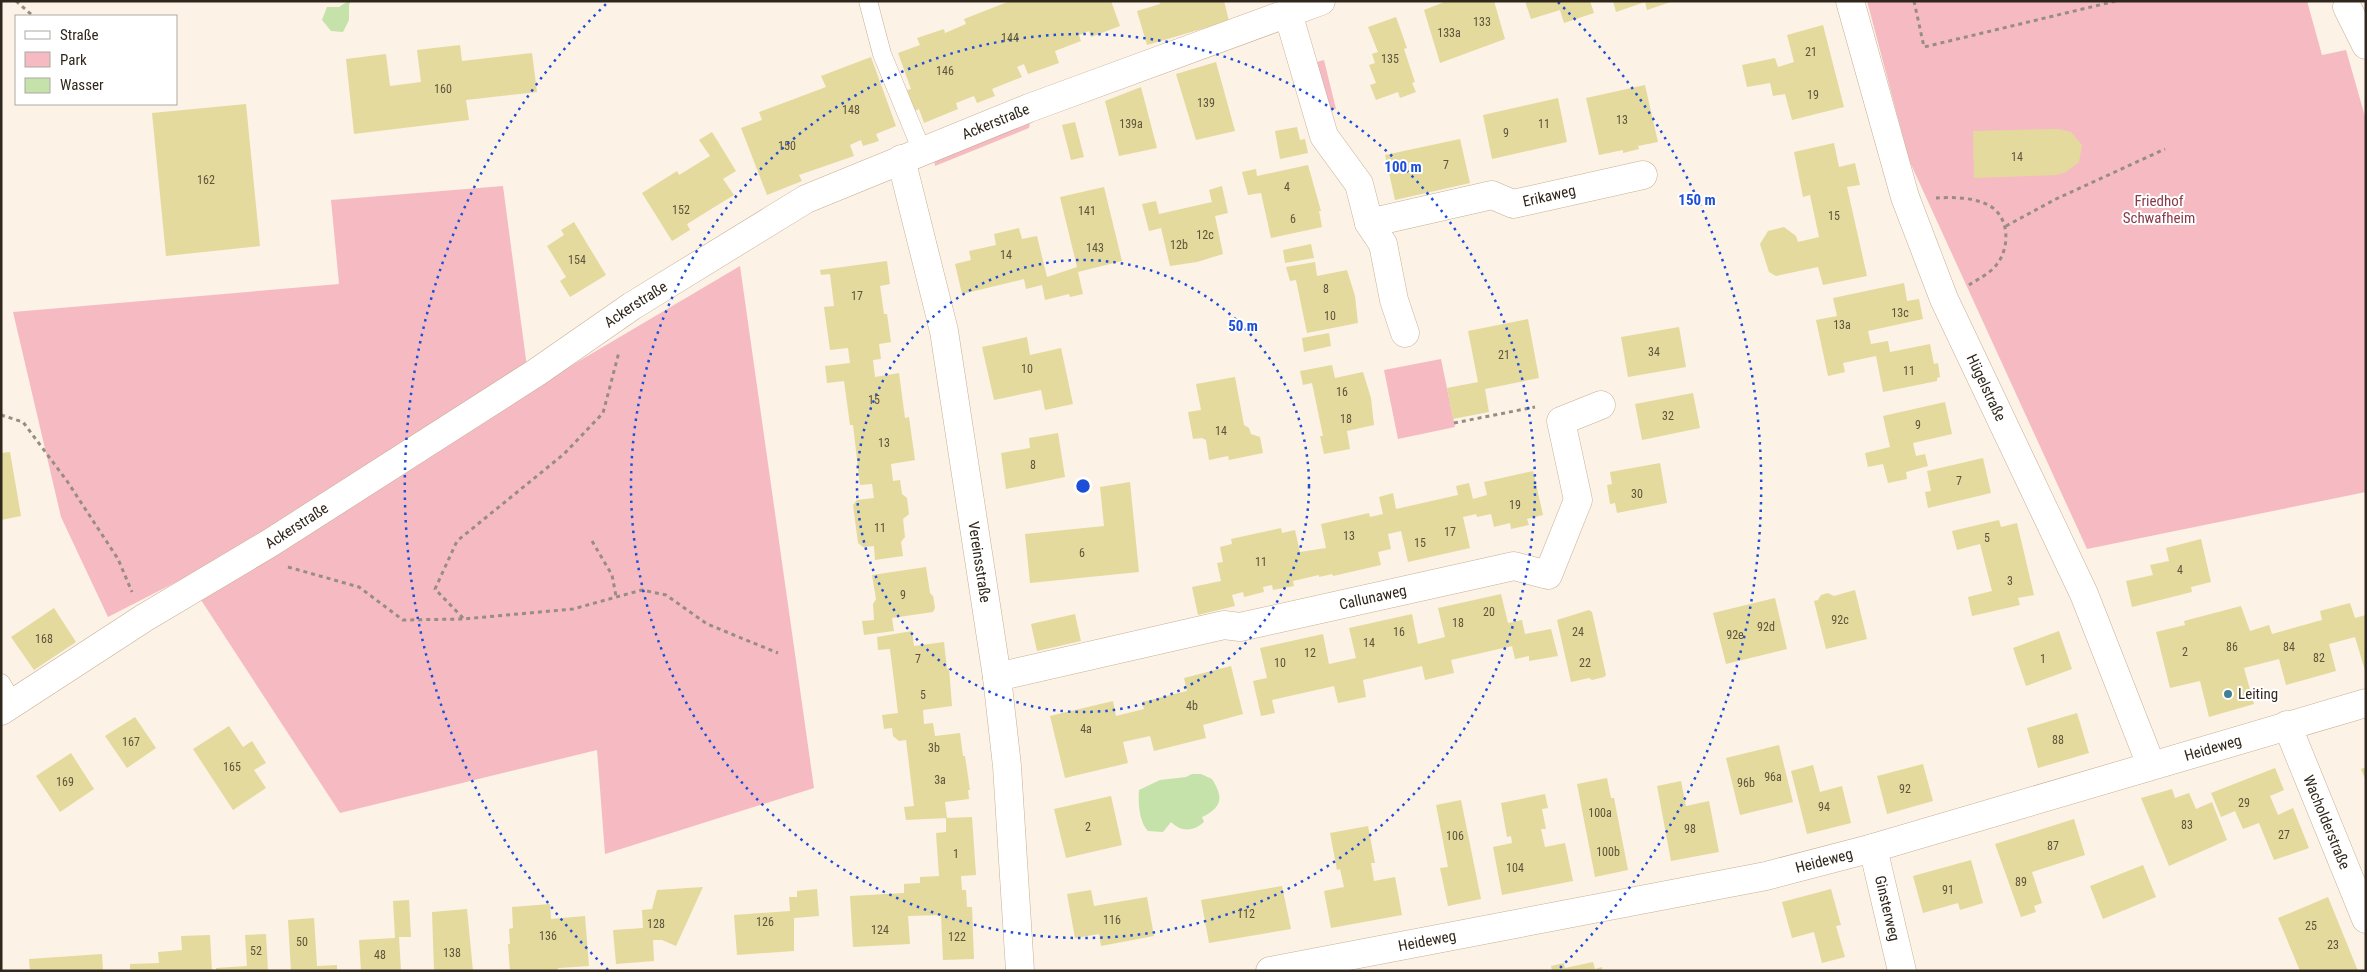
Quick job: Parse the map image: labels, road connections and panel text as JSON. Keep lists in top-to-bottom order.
{
  "streets": {
    "street": [
      "Ackerstraße",
      "Erikaweg",
      "Hügelstraße",
      "Vereinsstraße",
      "Callunaweg",
      "Heideweg",
      "Wacholderstraße",
      "Ginsterweg"
    ]
  },
  "crossings": [
    ["Ackerstraße", "Vereinsstraße"],
    ["Hügelstraße", "Heideweg"],
    ["Vereinsstraße", "Callunaweg"],
    ["Heideweg", "Wacholderstraße"],
    ["Heideweg", "Ginsterweg"]
  ],
  "parks": ["Friedhof Schwafheim"],
  "places": ["Leiting"],
  "house_numbers": [
    "133",
    "133a",
    "144",
    "21",
    "135",
    "146",
    "160",
    "19",
    "139",
    "148",
    "13",
    "139a",
    "11",
    "9",
    "150",
    "14",
    "7",
    "162",
    "4",
    "152",
    "141",
    "15",
    "6",
    "12c",
    "12b",
    "143",
    "14",
    "154",
    "8",
    "17",
    "13c",
    "10",
    "13a",
    "34",
    "21",
    "10",
    "11",
    "16",
    "15",
    "32",
    "18",
    "9",
    "14",
    "13",
    "8",
    "7",
    "30",
    "19",
    "11",
    "17",
    "13",
    "5",
    "15",
    "6",
    "11",
    "4",
    "3",
    "9",
    "20",
    "92c",
    "18",
    "92d",
    "16",
    "24",
    "92e",
    "168",
    "14",
    "86",
    "84",
    "2",
    "12",
    "82",
    "7",
    "1",
    "10",
    "22",
    "5",
    "4b",
    "4a",
    "88",
    "167",
    "3b",
    "165",
    "96a",
    "3a",
    "169",
    "96b",
    "92",
    "29",
    "94",
    "100a",
    "83",
    "2",
    "98",
    "27",
    "106",
    "87",
    "100b",
    "1",
    "104",
    "89",
    "91",
    "112",
    "116",
    "126",
    "128",
    "25",
    "124",
    "136",
    "122",
    "50",
    "23",
    "52",
    "138",
    "48"
  ],
  "legend": ["Straße", "Park", "Wasser"],
  "rings": ["100 m", "150 m", "50 m"]
}
